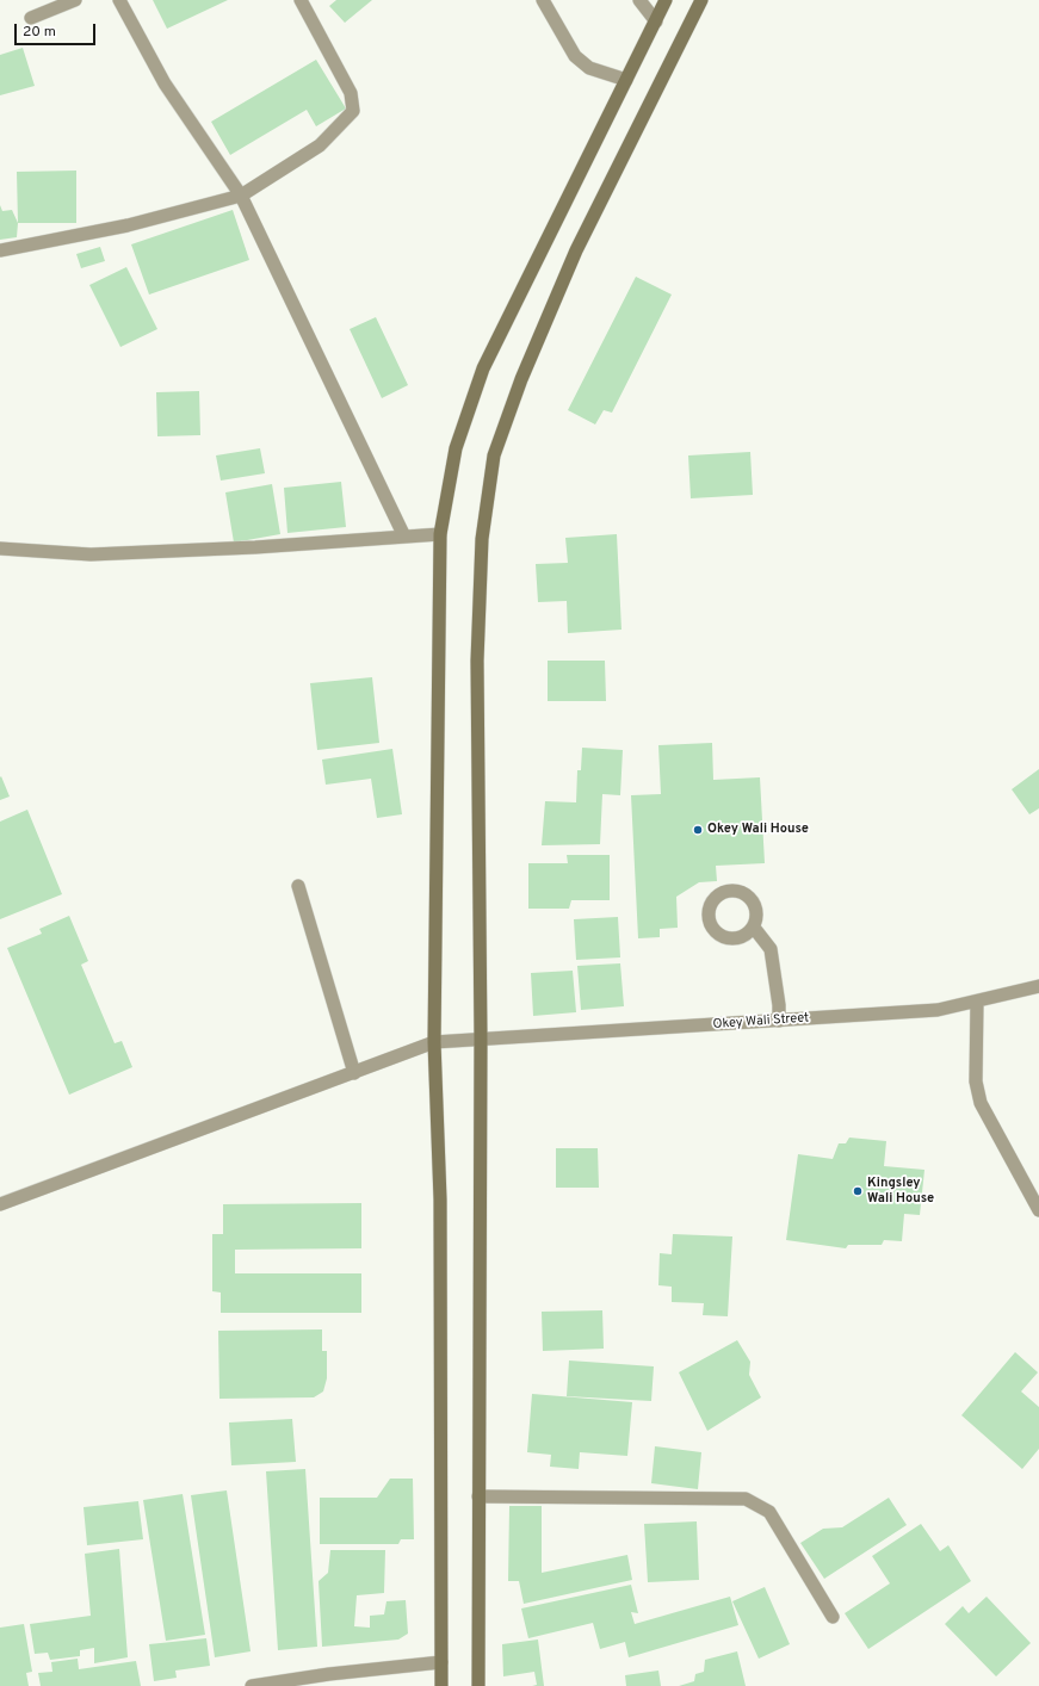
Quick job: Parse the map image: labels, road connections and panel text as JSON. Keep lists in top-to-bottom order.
{
  "streets": {
    "street": ["Okey Wali Street"]
  },
  "places": ["Okey Wali House", "Kingsley Wali House"],
  "scale_bar": "20 m"
}
